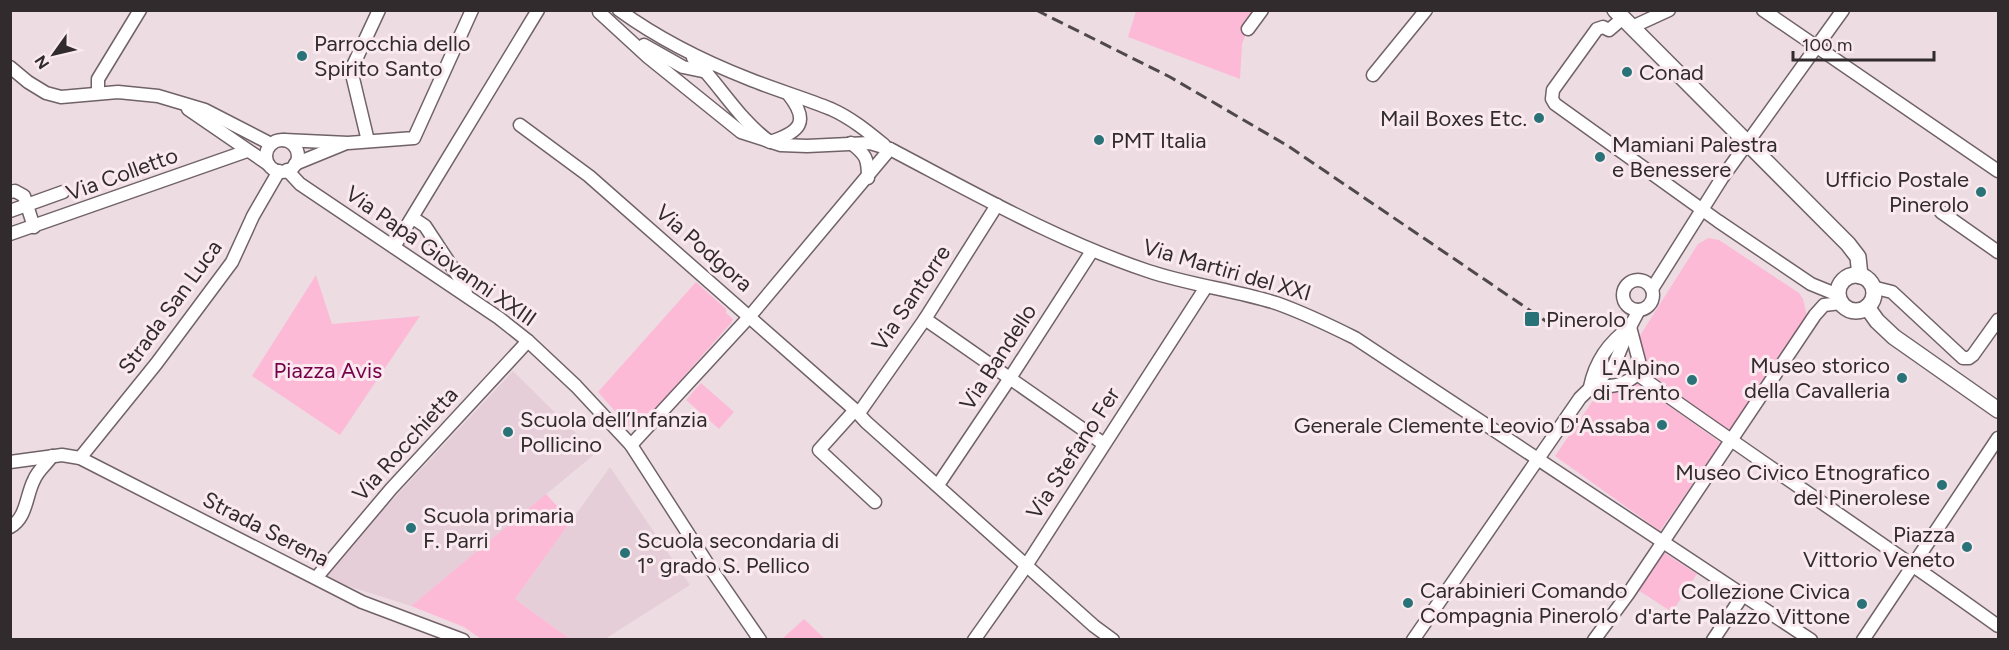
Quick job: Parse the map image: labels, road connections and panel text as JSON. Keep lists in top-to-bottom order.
{
  "streets": {
    "street": [
      "Via Colletto",
      "Via Podgora",
      "Via Papa Giovanni XXIII",
      "Via Martiri del XXI",
      "Via Santorre",
      "Strada San Luca",
      "Via Bandello",
      "Via Rocchietta",
      "Via Stefano Fer",
      "Strada Serena"
    ]
  },
  "crossings": [
    ["Via Colletto", "Via Papa Giovanni XXIII"],
    ["Via Podgora", "Via Santorre"],
    ["Via Podgora", "Via Bandello"],
    ["Via Podgora", "Via Stefano Fer"],
    ["Via Papa Giovanni XXIII", "Strada San Luca"],
    ["Via Papa Giovanni XXIII", "Via Rocchietta"],
    ["Via Martiri del XXI", "Via Santorre"],
    ["Via Martiri del XXI", "Via Bandello"],
    ["Via Martiri del XXI", "Via Stefano Fer"],
    ["Strada San Luca", "Strada Serena"],
    ["Via Rocchietta", "Strada Serena"]
  ],
  "parks": ["Piazza Avis"],
  "places": {
    "other": [
      "Parrocchia dello Spirito Santo",
      "Conad",
      "Mail Boxes Etc.",
      "PMT Italia",
      "Mamiani Palestra e Benessere",
      "Ufficio Postale Pinerolo",
      "Museo storico della Cavalleria",
      "L'Alpino di Trento",
      "Generale Clemente Leovio D'Assaba",
      "Scuola dell’Infanzia Pollicino",
      "Museo Civico Etnografico del Pinerolese",
      "Scuola primaria F. Parri",
      "Piazza Vittorio Veneto",
      "Scuola secondaria di 1° grado S. Pellico",
      "Carabinieri Comando Compagnia Pinerolo",
      "Collezione Civica d'arte Palazzo Vittone"
    ],
    "transit": ["Pinerolo"]
  },
  "scale_bar": "100 m",
  "north": "bottom left"
}
